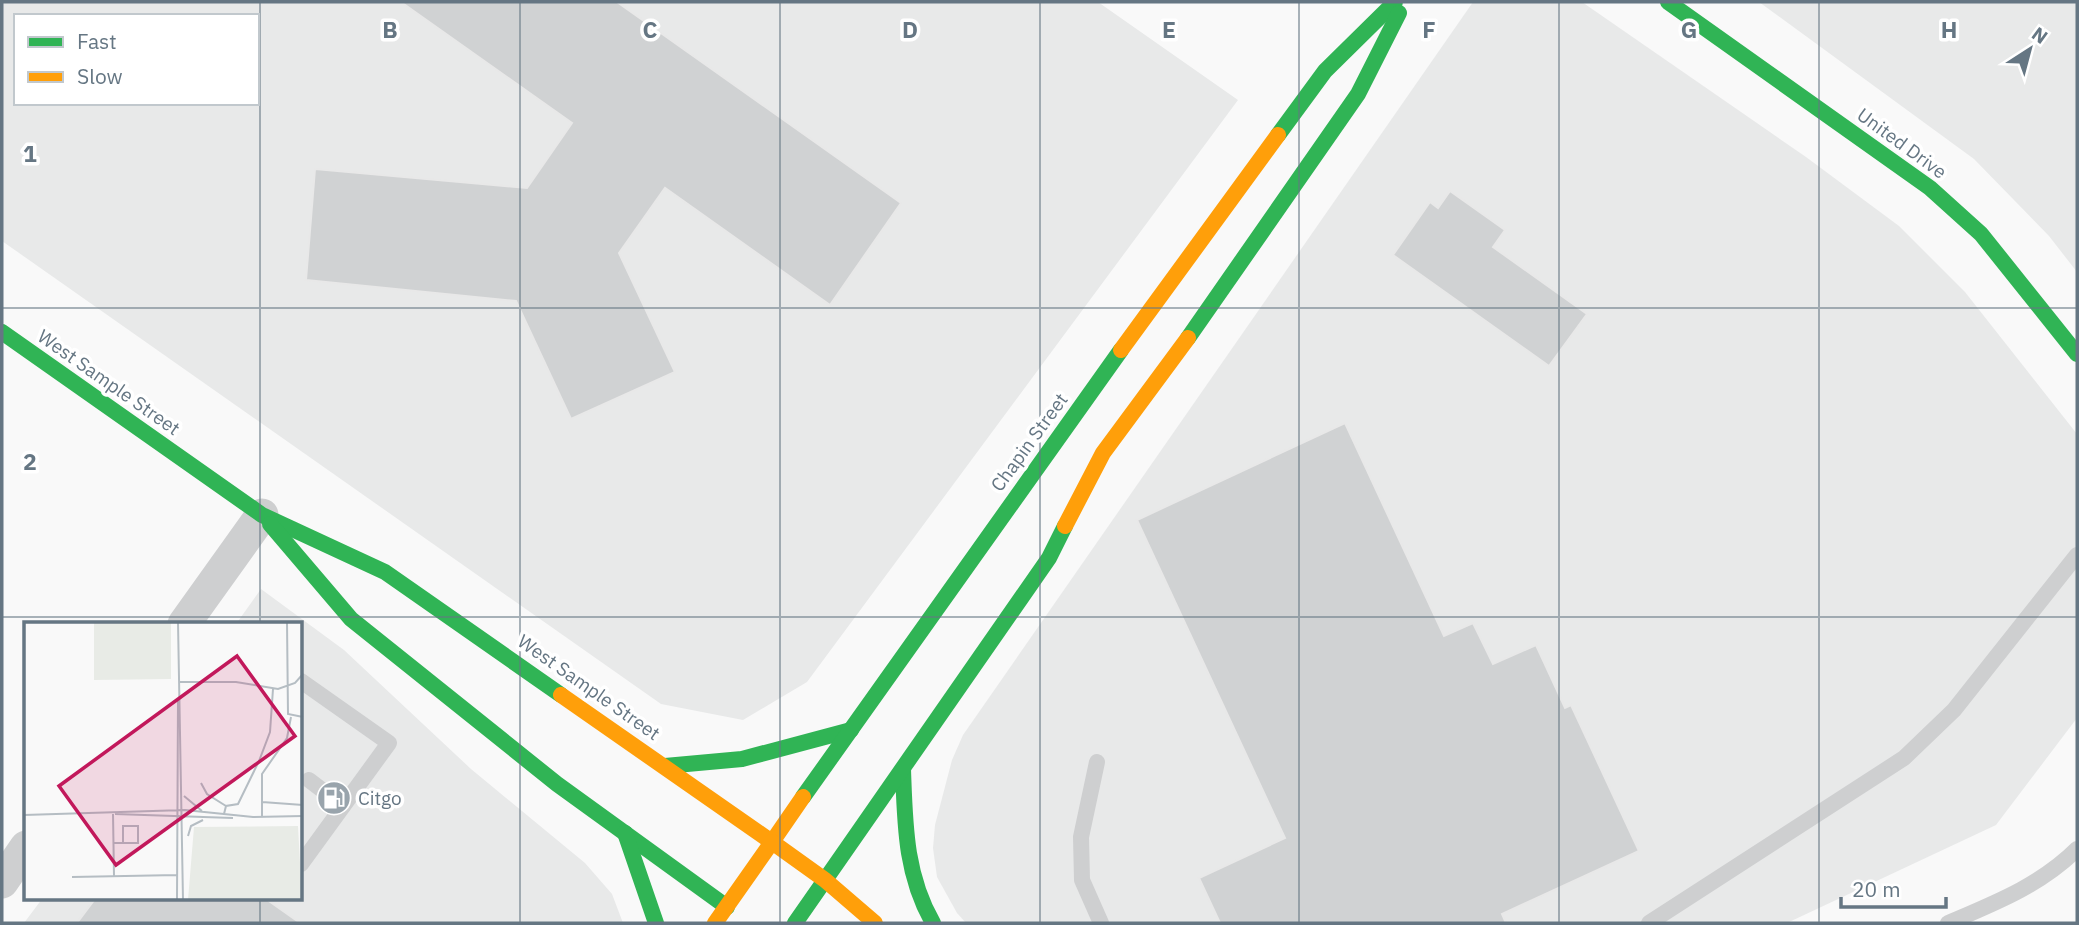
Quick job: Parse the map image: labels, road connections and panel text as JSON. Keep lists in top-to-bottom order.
{
  "streets": {
    "main road": ["United Drive", "West Sample Street", "Chapin Street"]
  },
  "crossings": [
    ["West Sample Street", "Chapin Street"]
  ],
  "places": {
    "fuel station": ["Citgo"]
  },
  "legend": ["Fast", "Slow"],
  "scale_bar": "20 m",
  "north": "top right",
  "grid": {
    "columns": [
      "B",
      "C",
      "D",
      "E",
      "F",
      "G",
      "H"
    ],
    "rows": ["1", "2"]
  }
}
